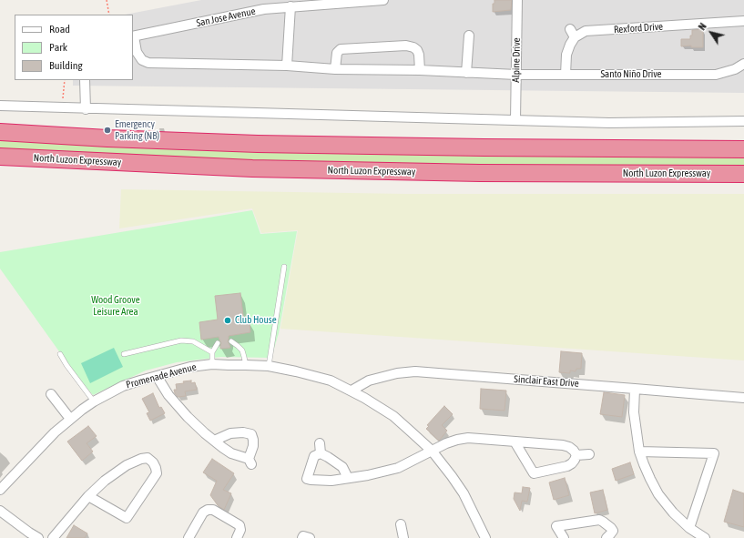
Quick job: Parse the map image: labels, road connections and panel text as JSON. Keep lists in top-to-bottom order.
{
  "streets": {
    "highway": ["North Luzon Expressway"],
    "street": [
      "San Jose Avenue",
      "Rexford Drive",
      "Alpine Drive",
      "Santo Niño Drive",
      "Promenade Avenue",
      "Sinclair East Drive"
    ]
  },
  "crossings": [
    ["San Jose Avenue", "Santo Niño Drive"],
    ["Alpine Drive", "Santo Niño Drive"],
    ["Promenade Avenue", "Sinclair East Drive"]
  ],
  "parks": ["Wood Groove Leisure Area"],
  "places": ["Emergency Parking (NB)", "Club House"],
  "legend": ["Road", "Park", "Building"],
  "north": "top left"
}
